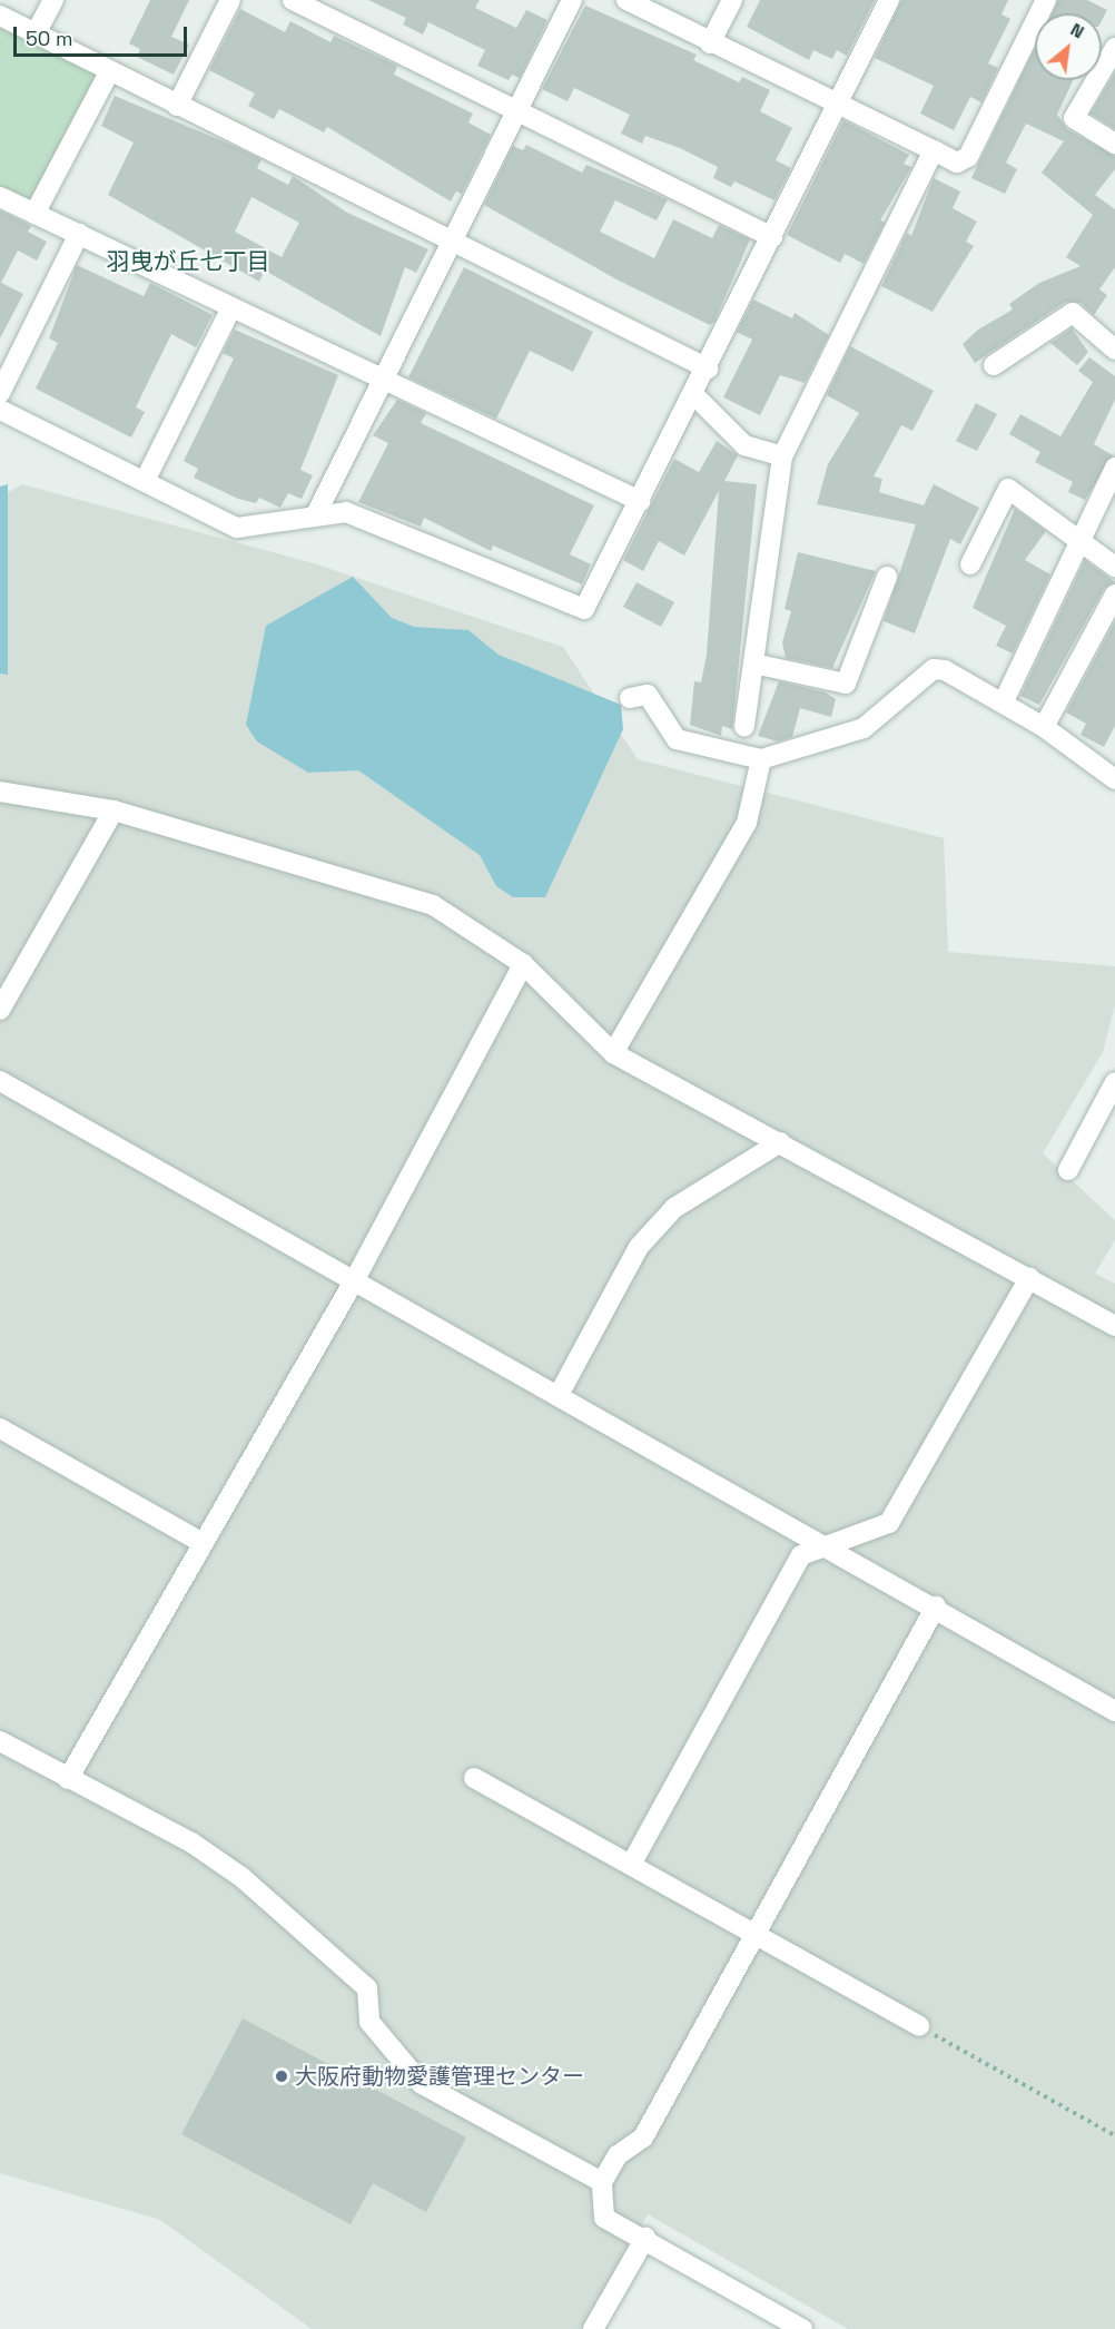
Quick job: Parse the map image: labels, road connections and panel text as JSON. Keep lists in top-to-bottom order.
{
  "districts": ["羽曳が丘七丁目"],
  "places": ["大阪府動物愛護管理センター"],
  "scale_bar": "50 m",
  "north": "top right"
}
